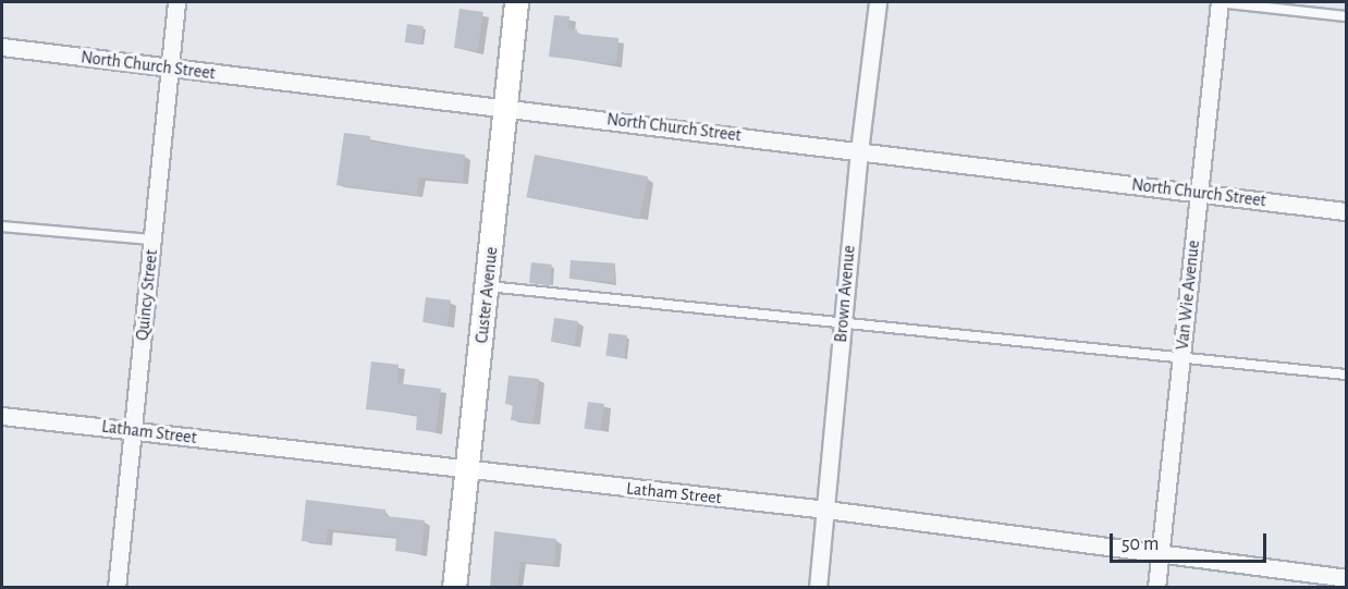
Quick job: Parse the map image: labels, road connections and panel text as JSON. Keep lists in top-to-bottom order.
{
  "streets": {
    "street": [
      "North Church Street",
      "Brown Avenue",
      "Quincy Street",
      "Custer Avenue",
      "Van Wie Avenue",
      "Latham Street"
    ]
  },
  "crossings": [
    ["North Church Street", "Brown Avenue"],
    ["North Church Street", "Quincy Street"],
    ["North Church Street", "Custer Avenue"],
    ["North Church Street", "Van Wie Avenue"],
    ["Brown Avenue", "Latham Street"],
    ["Quincy Street", "Latham Street"],
    ["Custer Avenue", "Latham Street"],
    ["Van Wie Avenue", "Latham Street"]
  ],
  "scale_bar": "50 m"
}
